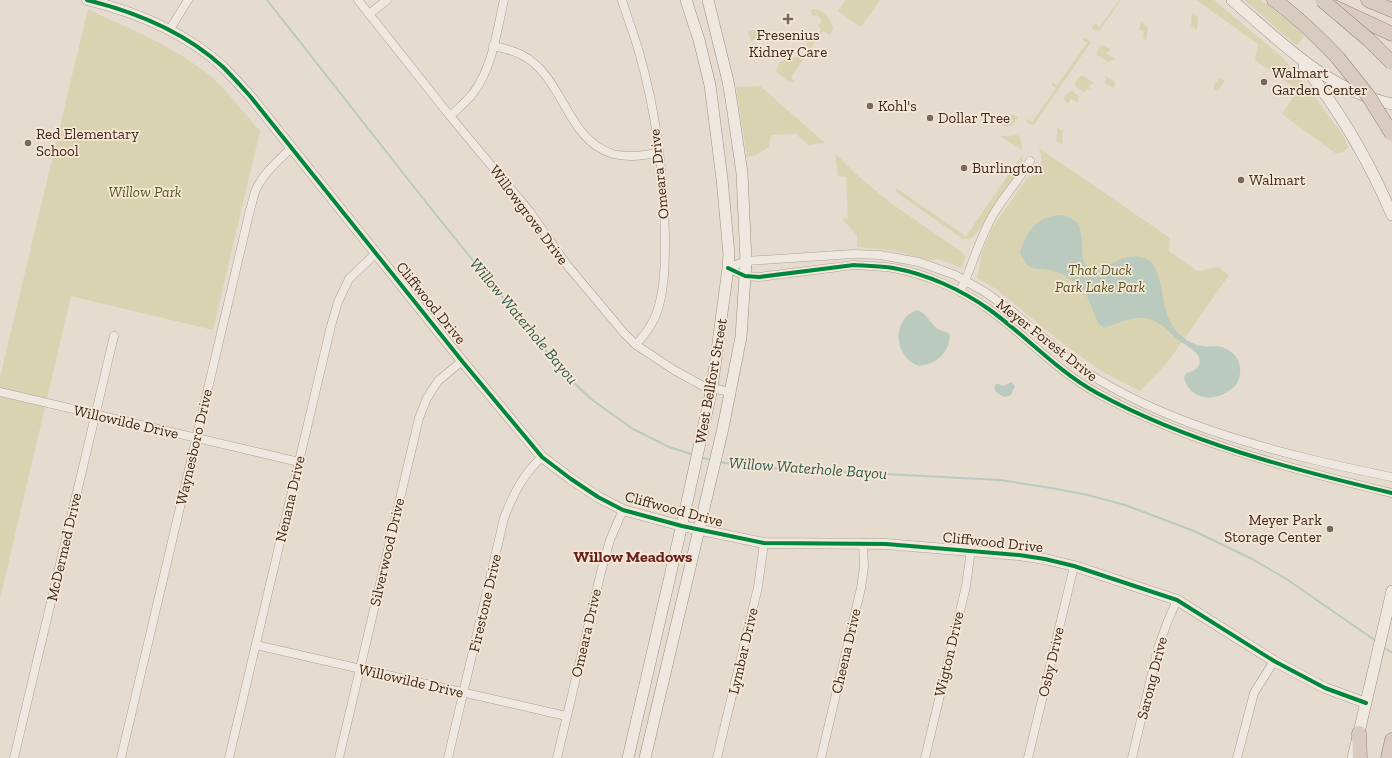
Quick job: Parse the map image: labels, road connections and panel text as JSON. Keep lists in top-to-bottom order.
{
  "streets": {
    "main road": ["West Bellfort Street"],
    "street": [
      "Omeara Drive",
      "Willowgrove Drive",
      "Cliffwood Drive",
      "Meyer Forest Drive",
      "Willowilde Drive",
      "Waynesboro Drive",
      "Nenana Drive",
      "McDermed Drive",
      "Silverwood Drive",
      "Firestone Drive",
      "Lymbar Drive",
      "Cheena Drive",
      "Wigton Drive",
      "Osby Drive",
      "Sarong Drive"
    ]
  },
  "crossings": [
    ["Omeara Drive", "Willowgrove Drive"],
    ["Omeara Drive", "Cliffwood Drive"],
    ["Omeara Drive", "Willowilde Drive"],
    ["Willowgrove Drive", "West Bellfort Street"],
    ["Cliffwood Drive", "West Bellfort Street"],
    ["Cliffwood Drive", "Waynesboro Drive"],
    ["Cliffwood Drive", "Nenana Drive"],
    ["Cliffwood Drive", "Silverwood Drive"],
    ["Cliffwood Drive", "Firestone Drive"],
    ["Cliffwood Drive", "Lymbar Drive"],
    ["Cliffwood Drive", "Cheena Drive"],
    ["Cliffwood Drive", "Wigton Drive"],
    ["Cliffwood Drive", "Osby Drive"],
    ["Cliffwood Drive", "Sarong Drive"],
    ["Meyer Forest Drive", "West Bellfort Street"],
    ["Willowilde Drive", "Waynesboro Drive"],
    ["Willowilde Drive", "Nenana Drive"],
    ["Willowilde Drive", "McDermed Drive"],
    ["Willowilde Drive", "Silverwood Drive"],
    ["Willowilde Drive", "Firestone Drive"]
  ],
  "districts": ["Willow Meadows"],
  "water": ["Willow Waterhole Bayou"],
  "parks": ["Willow Park", "That Duck Park Lake Park"],
  "places": {
    "health": ["Fresenius Kidney Care"],
    "other": [
      "Walmart Garden Center",
      "Kohl's",
      "Dollar Tree",
      "Red Elementary School",
      "Burlington",
      "Walmart",
      "Meyer Park Storage Center"
    ]
  }
}
